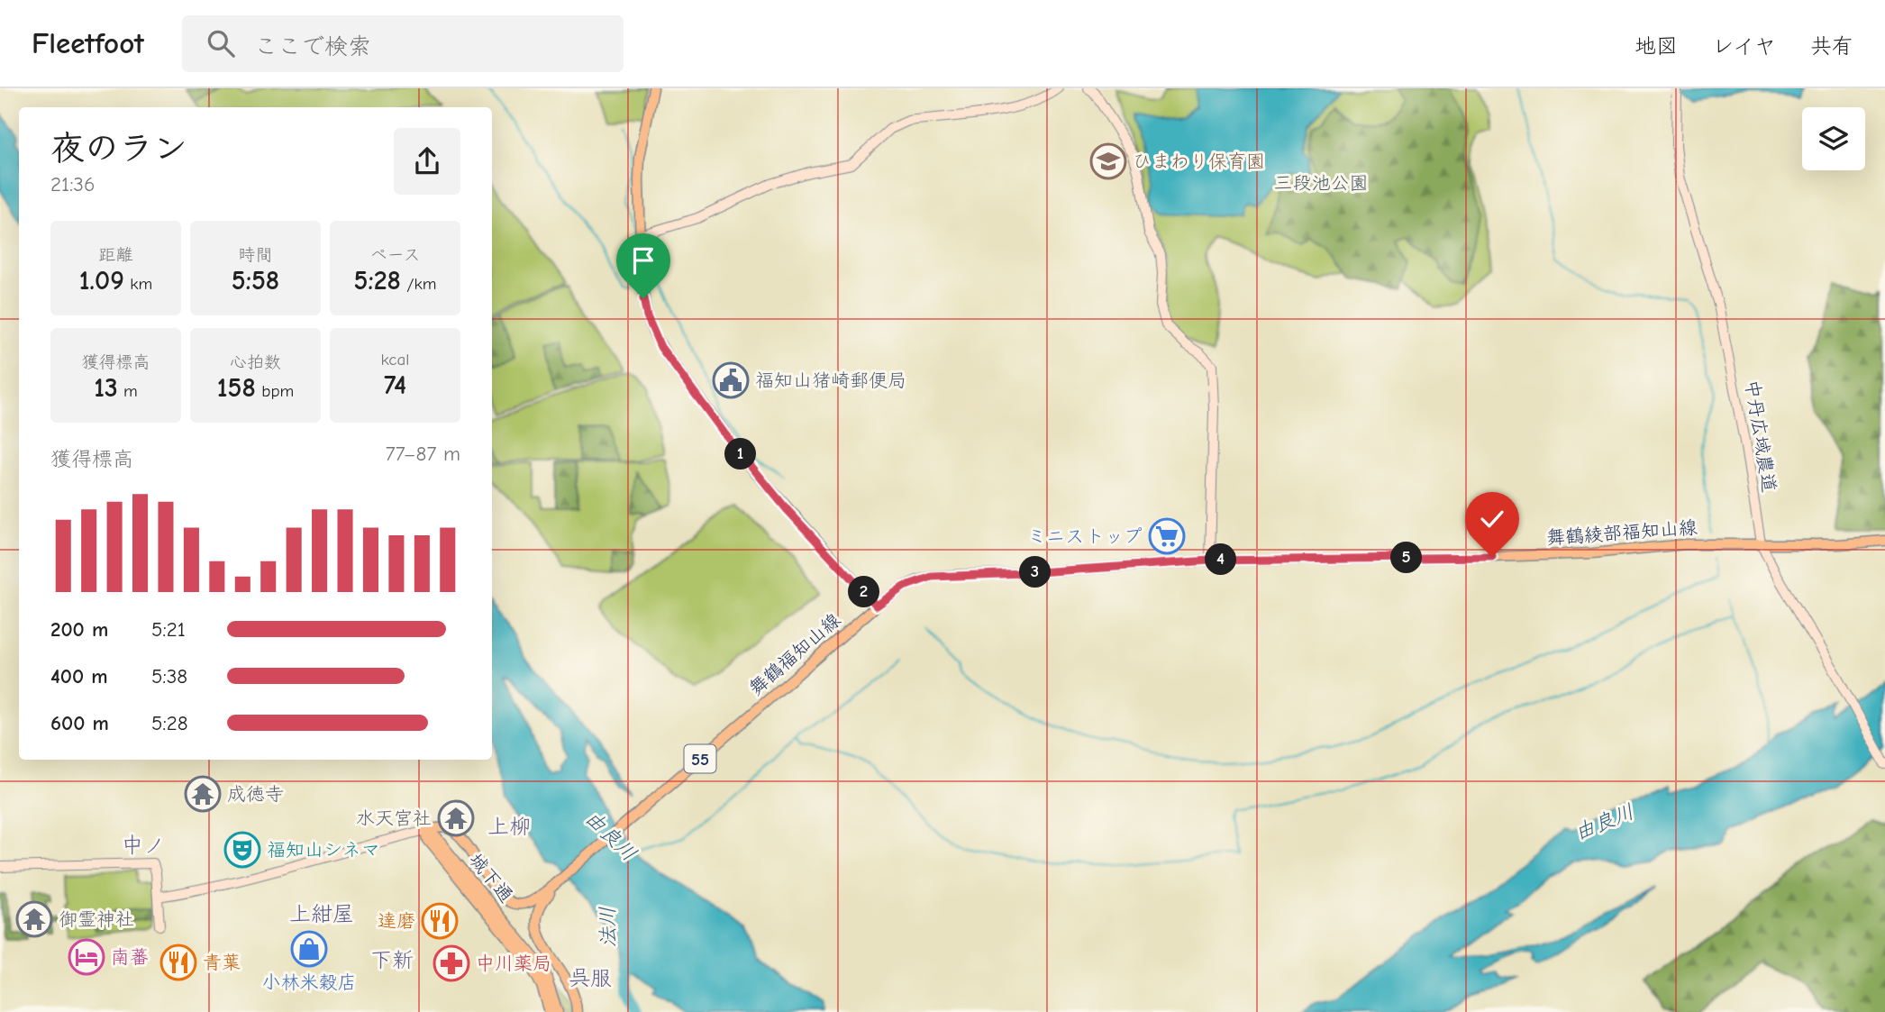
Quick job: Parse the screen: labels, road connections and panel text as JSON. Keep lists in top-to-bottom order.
{
  "streets": {
    "main road": [
      "舞鶴綾部福知山線",
      "舞鶴福知山線",
      "55",
      "城下通"
    ],
    "street": ["中丹広域農道"]
  },
  "crossings": [
    ["中丹広域農道", "舞鶴綾部福知山線"],
    ["舞鶴綾部福知山線", "舞鶴福知山線"]
  ],
  "districts": [
    "上柳",
    "中ノ",
    "上紺屋",
    "下新",
    "呉服"
  ],
  "water": ["由良川", "法川"],
  "parks": ["三段池公園"],
  "places": {
    "school or university": ["ひまわり保育園"],
    "public building": ["福知山猪崎郵便局"],
    "supermarket": ["ミニストップ"],
    "temple": ["成徳寺", "水天宮社", "御霊神社"],
    "theatre": ["福知山シネマ"],
    "restaurant": ["達磨", "青葉"],
    "shop": ["小林米穀店"],
    "hotel": ["南蕃"],
    "pharmacy": ["中川薬局"]
  },
  "page": {
    "header": "Fleetfoot",
    "search": "ここで検索",
    "nav": ["地図", "レイヤ", "共有"],
    "heading": ["夜のラン", "21:36"],
    "stats": [
      ["距離", "1.09 km"],
      ["時間", "5:58"],
      ["ペース", "5:28 /km"],
      ["獲得標高", "13 m"],
      ["心拍数", "158 bpm"],
      ["kcal", "74"]
    ],
    "chart": ["獲得標高", "77–87 m"],
    "pins": [
      "1",
      "5",
      "4",
      "3",
      "2"
    ],
    "list": [
      {
        "name": "200 m",
        "note": "5:21"
      },
      {
        "name": "400 m",
        "note": "5:38"
      },
      {
        "name": "600 m",
        "note": "5:28"
      }
    ]
  }
}
